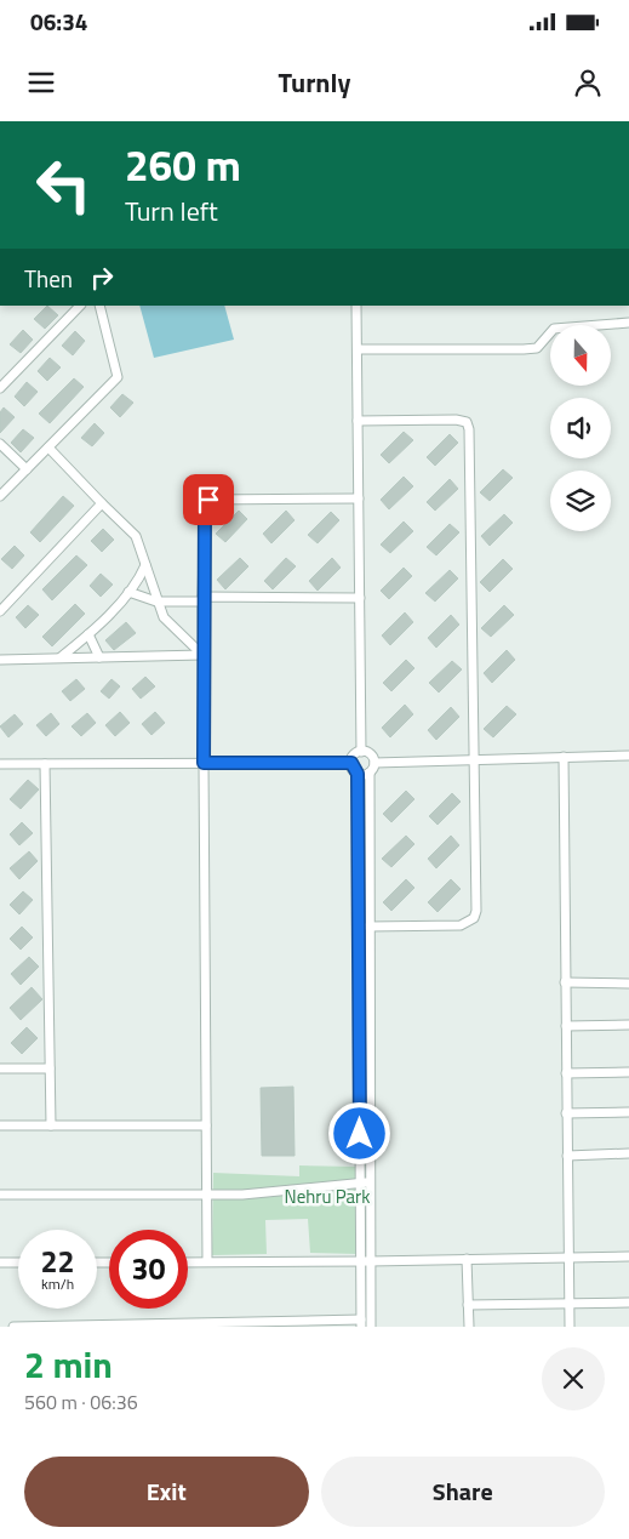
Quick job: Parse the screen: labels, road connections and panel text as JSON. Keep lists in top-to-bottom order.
{
  "parks": ["Nehru Park"],
  "north": "bottom",
  "page": {
    "status": "06:34",
    "header": "Turnly",
    "turn": ["260 m", "Turn left"],
    "then": "Then",
    "speed": "22 km/h",
    "limit": "30",
    "heading": ["2 min", "560 m · 06:36"],
    "buttons": ["Exit", "Share"]
  }
}
